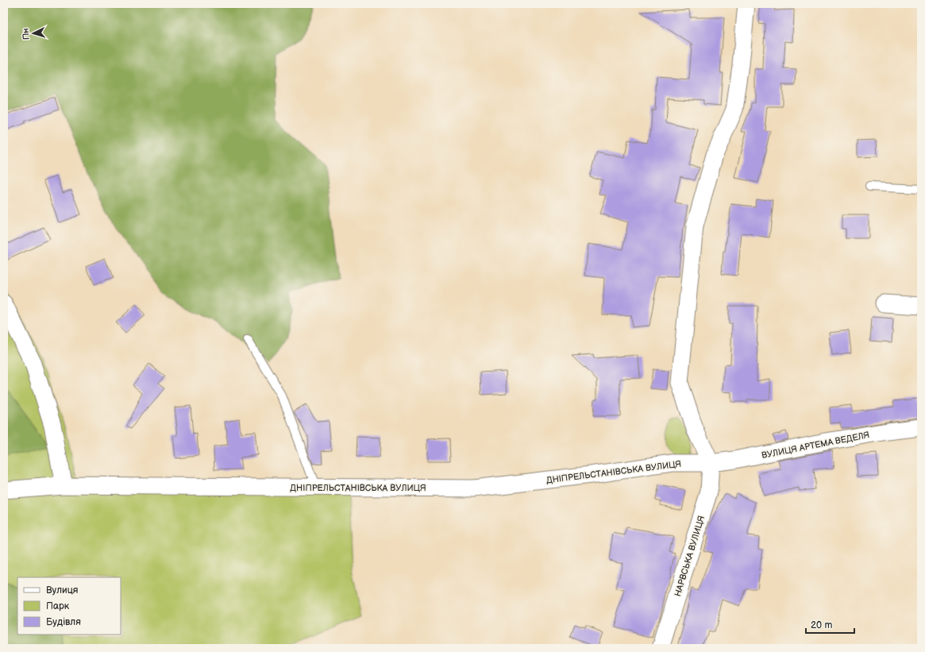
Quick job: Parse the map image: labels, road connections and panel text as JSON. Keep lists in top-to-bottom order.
{
  "streets": {
    "street": ["ВУЛИЦЯ АРТЕМА ВЕДЕЛЯ", "ДНІПРЕЛЬСТАНІВСЬКА ВУЛИЦЯ", "НАРВСЬКА ВУЛИЦЯ"]
  },
  "crossings": [
    ["ВУЛИЦЯ АРТЕМА ВЕДЕЛЯ", "ДНІПРЕЛЬСТАНІВСЬКА ВУЛИЦЯ"],
    ["ВУЛИЦЯ АРТЕМА ВЕДЕЛЯ", "НАРВСЬКА ВУЛИЦЯ"],
    ["ДНІПРЕЛЬСТАНІВСЬКА ВУЛИЦЯ", "НАРВСЬКА ВУЛИЦЯ"]
  ],
  "legend": ["Вулиця", "Парк", "Будівля"],
  "scale_bar": "20 m",
  "north": "left"
}
